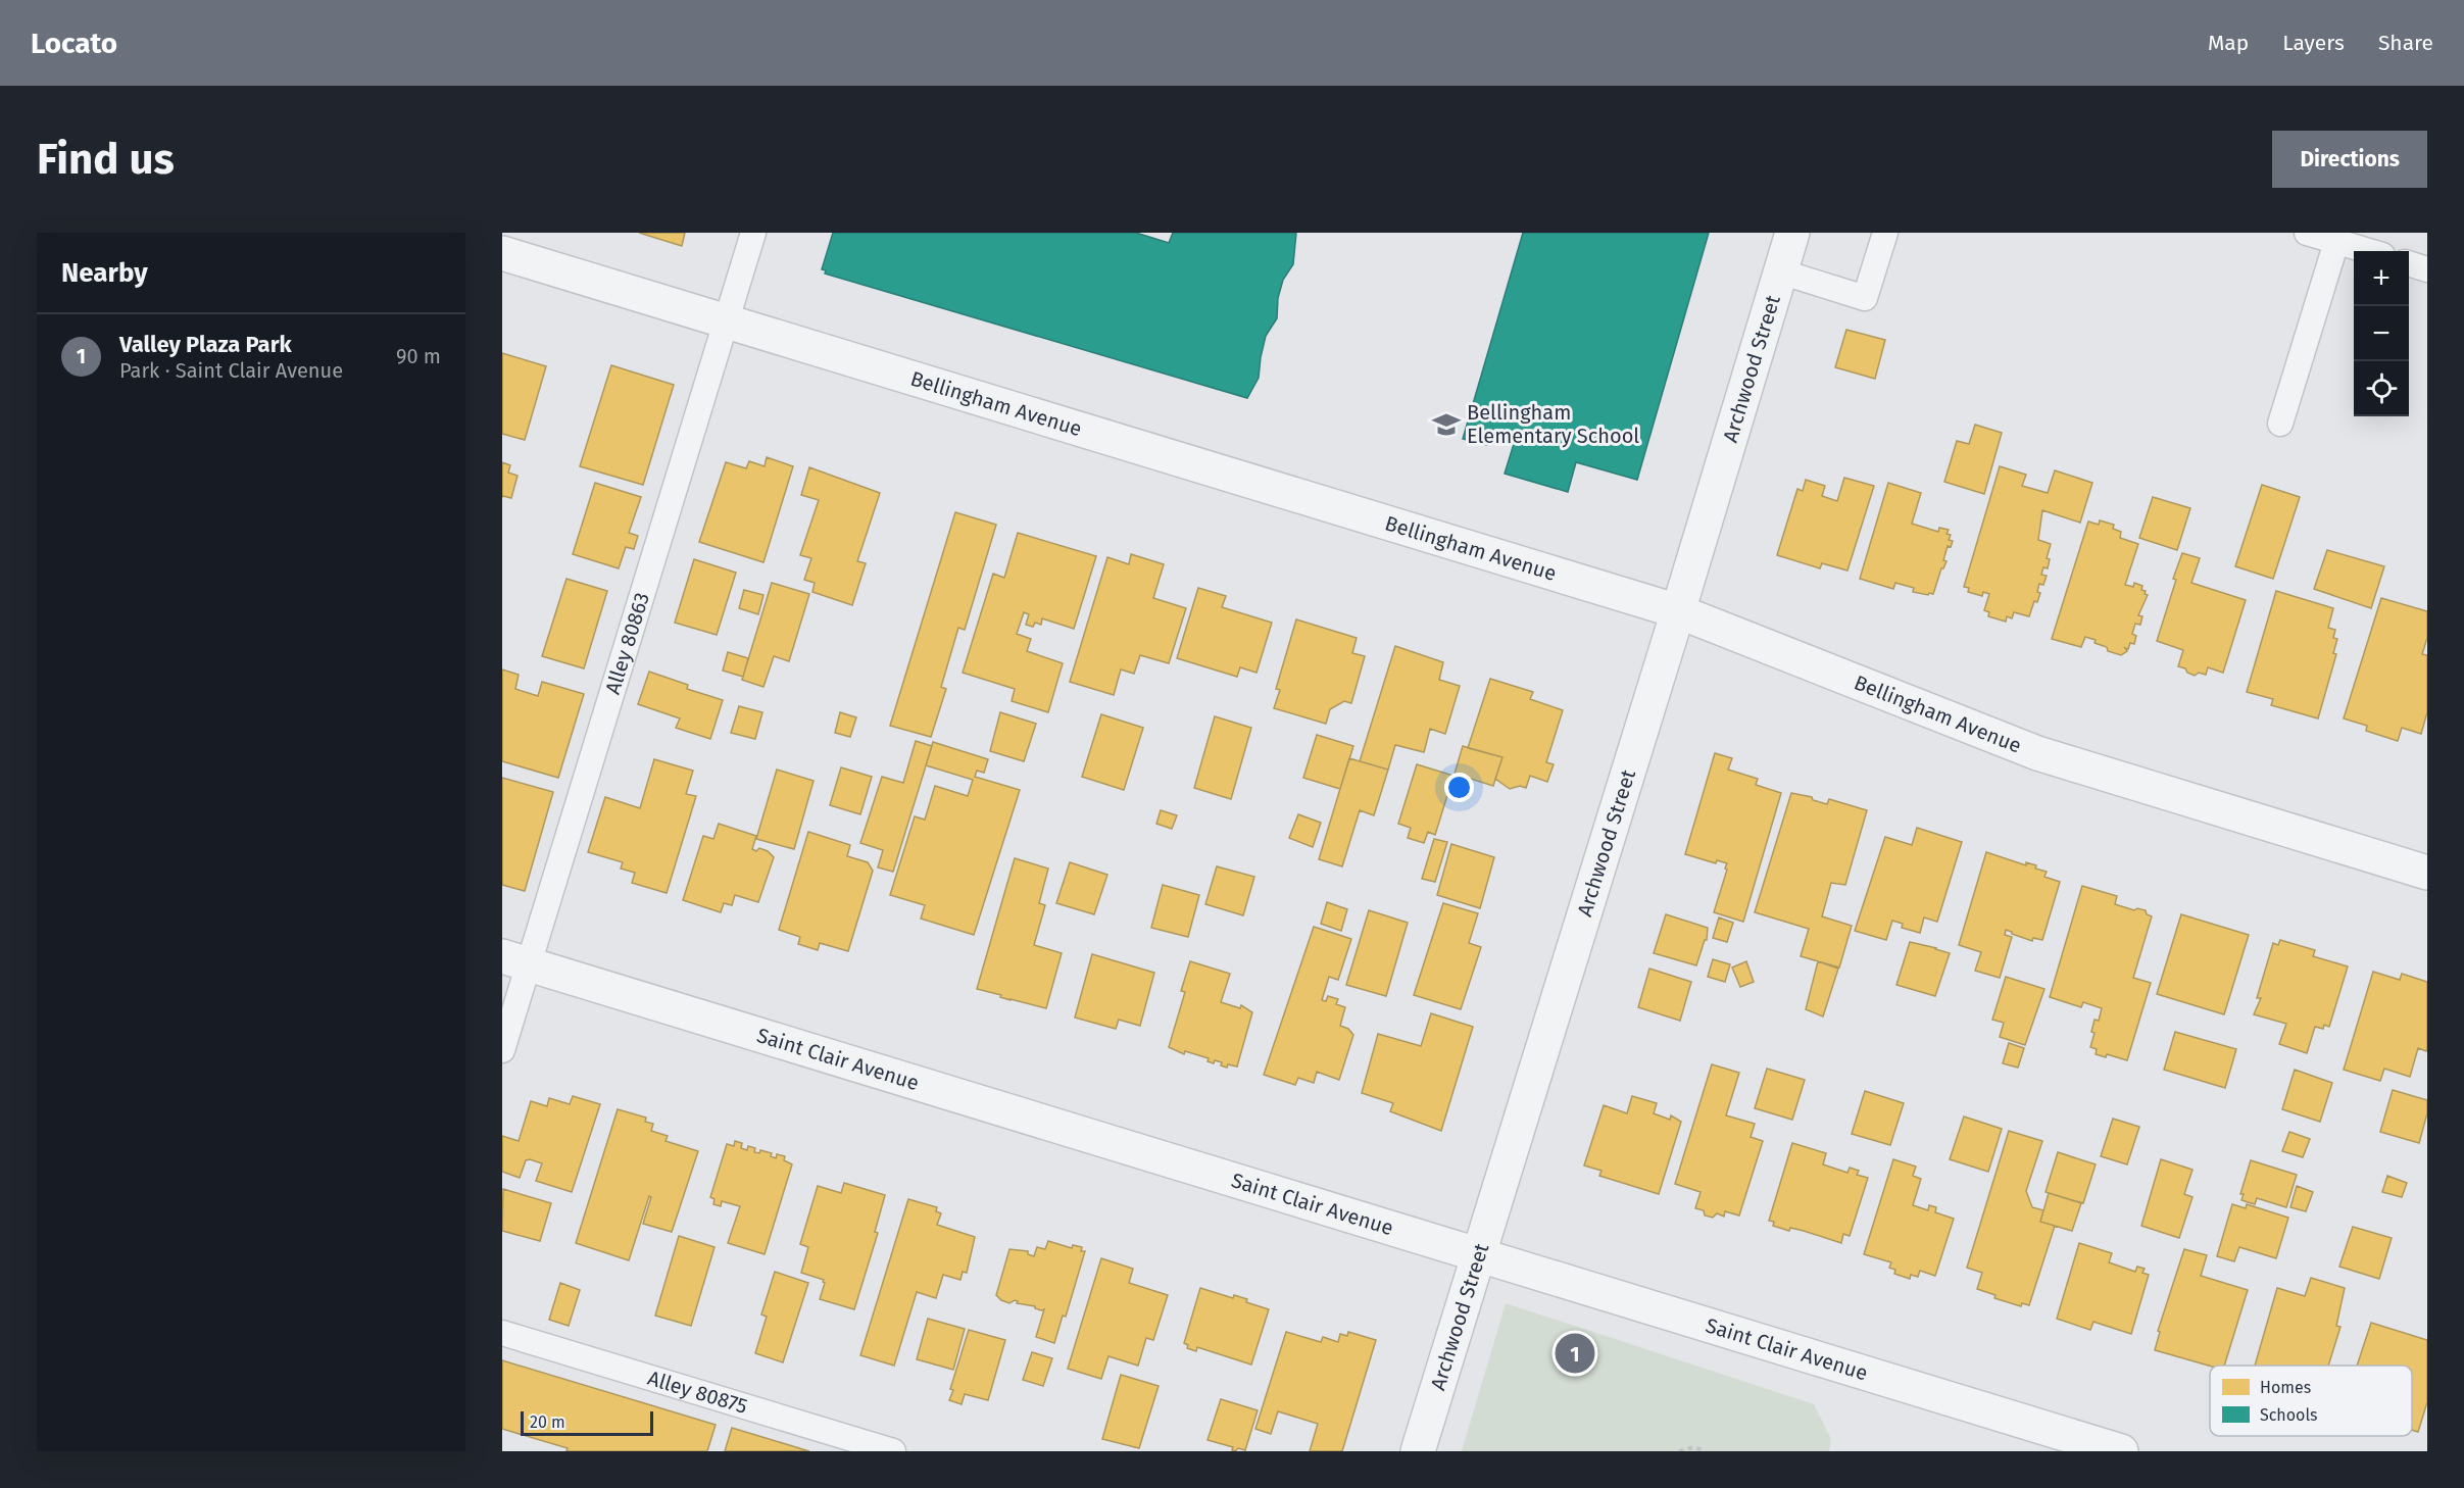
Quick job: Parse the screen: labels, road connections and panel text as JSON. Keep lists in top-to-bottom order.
{
  "streets": {
    "street": ["Archwood Street", "Bellingham Avenue", "Saint Clair Avenue"],
    "lane": ["Alley 80863", "Alley 80875"]
  },
  "crossings": [
    ["Archwood Street", "Bellingham Avenue"],
    ["Archwood Street", "Saint Clair Avenue"],
    ["Bellingham Avenue", "Alley 80863"],
    ["Alley 80863", "Saint Clair Avenue"]
  ],
  "places": {
    "school or university": ["Bellingham Elementary School"]
  },
  "legend": ["Homes", "Schools"],
  "scale_bar": "20 m",
  "page": {
    "header": "Locato",
    "nav": ["Map", "Layers", "Share"],
    "buttons": "Directions",
    "title": "Find us",
    "heading": "Nearby",
    "map_buttons": ["+", "−"],
    "list": [
      {
        "mark": "1",
        "name": "Valley Plaza Park",
        "note": "Park · Saint Clair Avenue",
        "value": "90 m"
      }
    ],
    "pins": "1",
    "scale": "20 m"
  }
}
